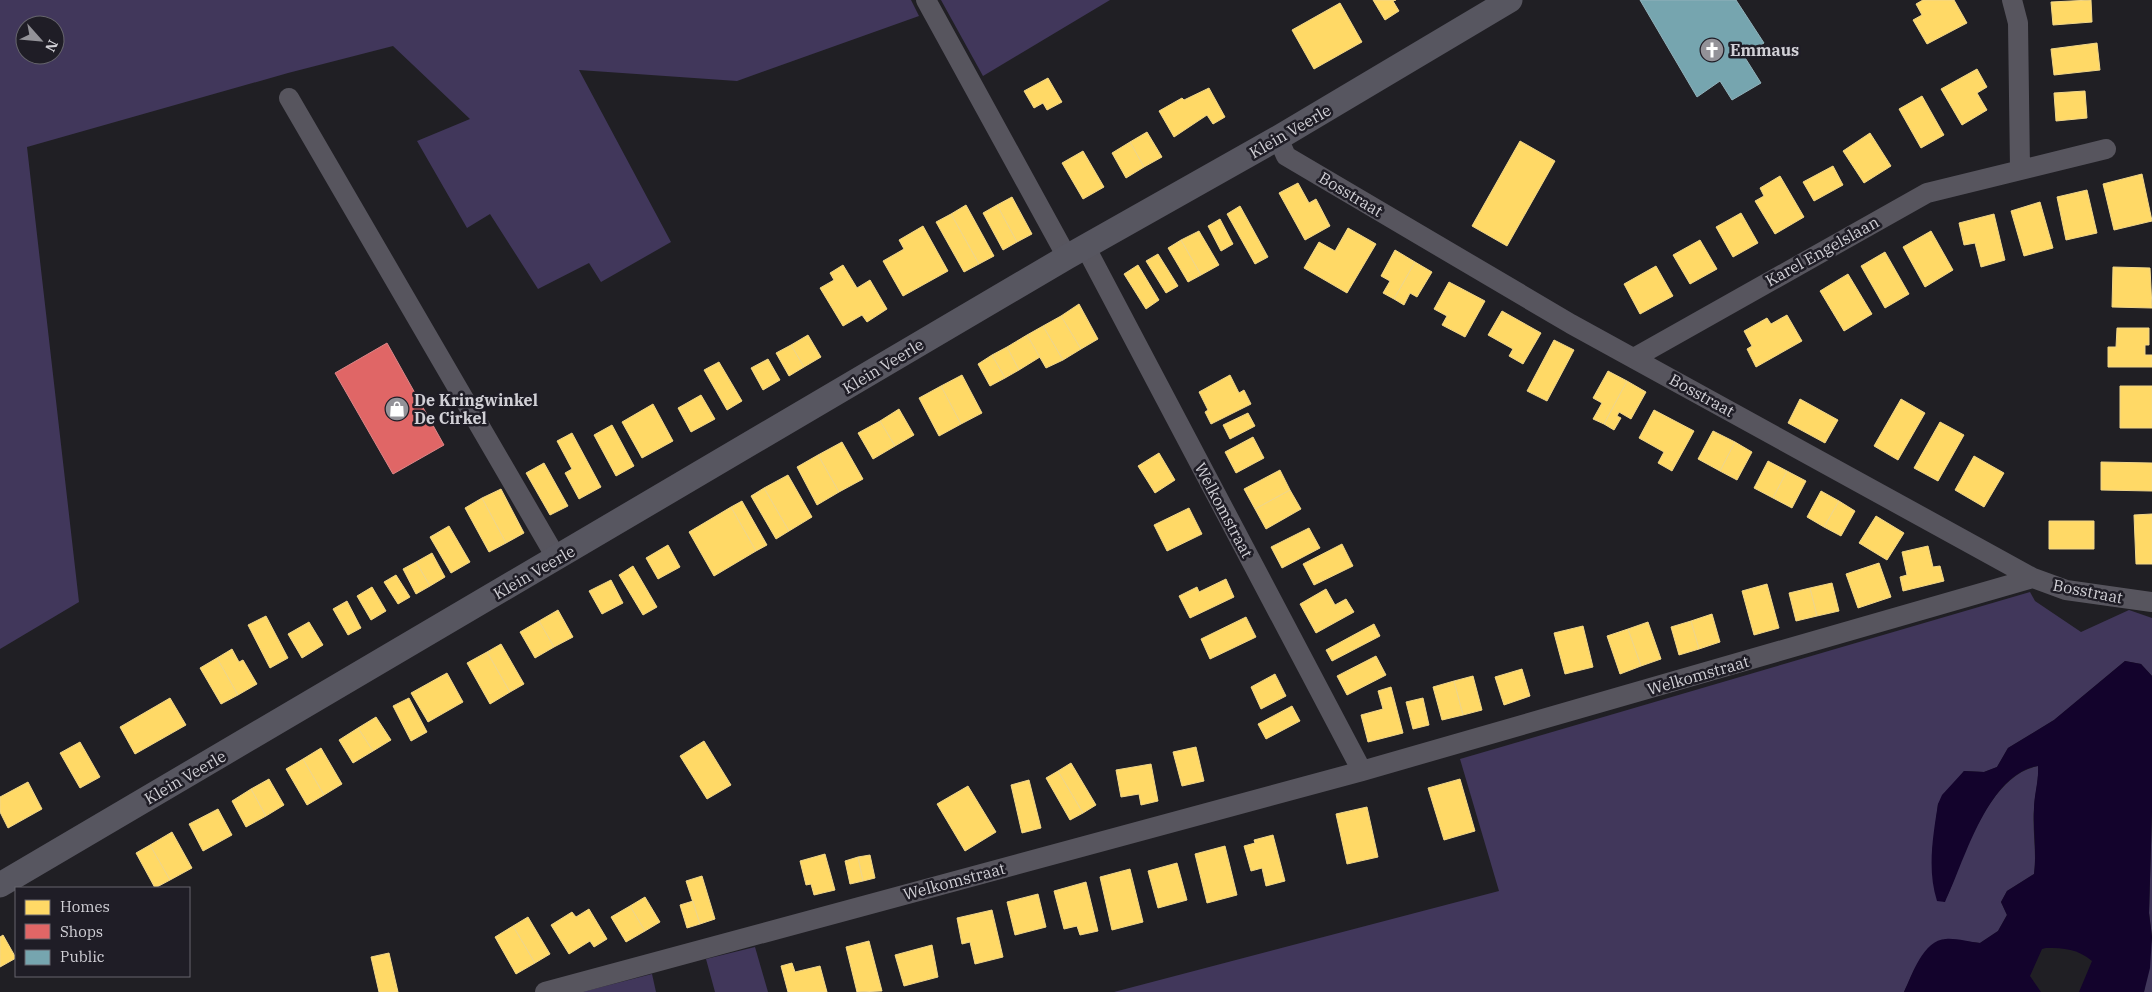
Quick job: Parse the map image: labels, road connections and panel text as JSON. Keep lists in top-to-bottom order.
{
  "streets": {
    "main road": ["Klein Veerle"],
    "street": ["Bosstraat", "Karel Engelslaan", "Welkomstraat"]
  },
  "crossings": [
    ["Klein Veerle", "Bosstraat"],
    ["Klein Veerle", "Welkomstraat"],
    ["Bosstraat", "Karel Engelslaan"],
    ["Bosstraat", "Welkomstraat"]
  ],
  "places": {
    "church": ["Emmaus"],
    "shop": ["De Kringwinkel De Cirkel"]
  },
  "legend": ["Homes", "Shops", "Public"],
  "north": "bottom right"
}
